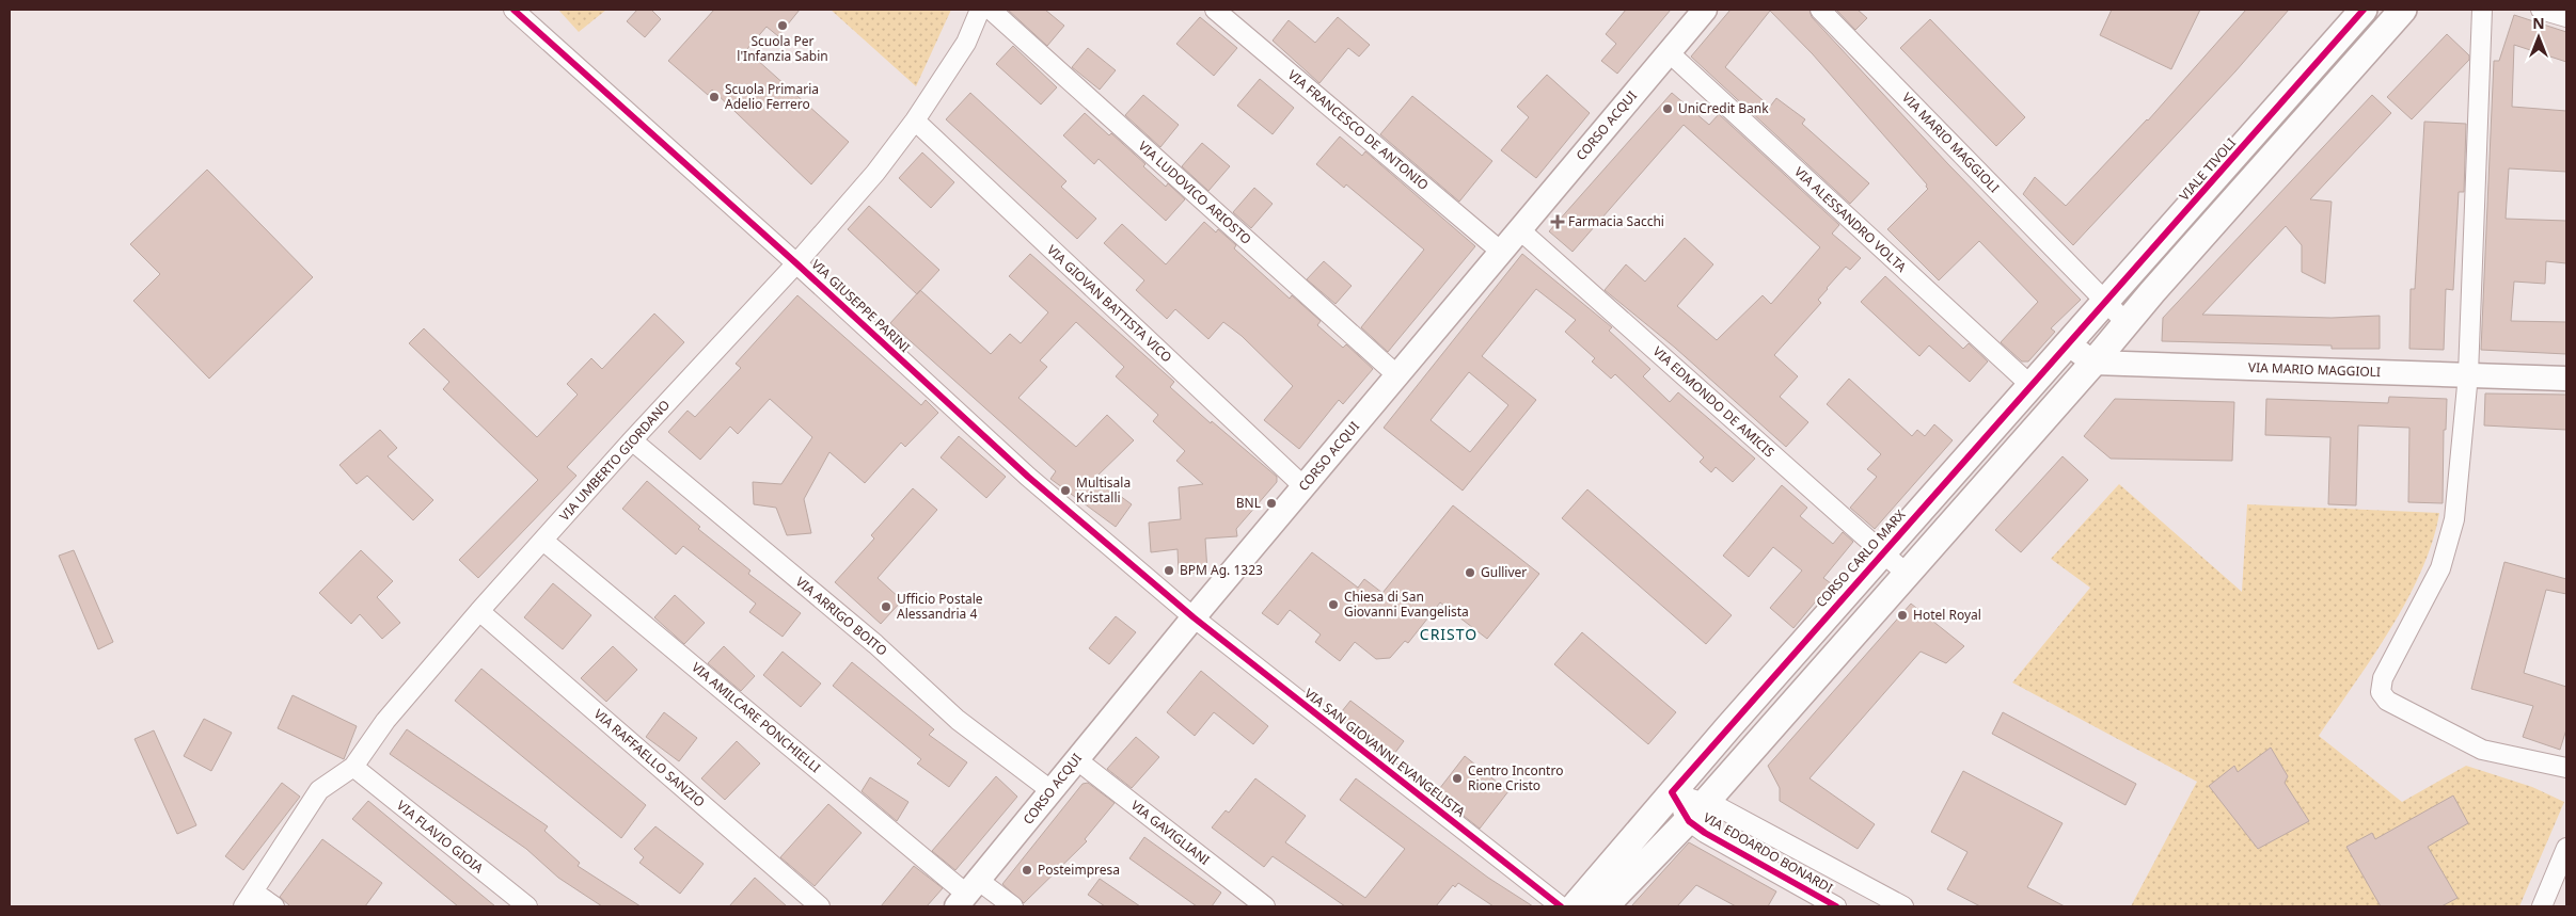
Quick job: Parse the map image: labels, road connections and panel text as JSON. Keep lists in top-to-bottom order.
{
  "streets": {
    "main road": ["VIALE TIVOLI", "CORSO CARLO MARX"],
    "street": [
      "CORSO ACQUI",
      "VIA FRANCESCO DE ANTONIO",
      "VIA MARIO MAGGIOLI",
      "VIA LUDOVICO ARIOSTO",
      "VIA ALESSANDRO VOLTA",
      "VIA GIOVAN BATTISTA VICO",
      "VIA GIUSEPPE PARINI",
      "VIA EDMONDO DE AMICIS",
      "VIA UMBERTO GIORDANO",
      "VIA ARRIGO BOITO",
      "VIA AMILCARE PONCHIELLI",
      "VIA SAN GIOVANNI EVANGELISTA",
      "VIA RAFFAELLO SANZIO",
      "VIA GAVIGLIANI",
      "VIA FLAVIO GIOIA",
      "VIA EDOARDO BONARDI"
    ]
  },
  "crossings": [
    ["CORSO ACQUI", "VIA FRANCESCO DE ANTONIO"],
    ["CORSO ACQUI", "VIA LUDOVICO ARIOSTO"],
    ["CORSO ACQUI", "VIA ALESSANDRO VOLTA"],
    ["CORSO ACQUI", "VIA GIOVAN BATTISTA VICO"],
    ["CORSO ACQUI", "VIA GIUSEPPE PARINI"],
    ["CORSO ACQUI", "VIA EDMONDO DE AMICIS"],
    ["CORSO ACQUI", "VIA ARRIGO BOITO"],
    ["CORSO ACQUI", "VIA AMILCARE PONCHIELLI"],
    ["CORSO ACQUI", "VIA SAN GIOVANNI EVANGELISTA"],
    ["CORSO ACQUI", "VIA GAVIGLIANI"],
    ["VIA MARIO MAGGIOLI", "VIALE TIVOLI"],
    ["VIALE TIVOLI", "CORSO CARLO MARX"],
    ["VIA ALESSANDRO VOLTA", "CORSO CARLO MARX"],
    ["VIA GIOVAN BATTISTA VICO", "VIA UMBERTO GIORDANO"],
    ["VIA GIUSEPPE PARINI", "VIA UMBERTO GIORDANO"],
    ["VIA GIUSEPPE PARINI", "VIA SAN GIOVANNI EVANGELISTA"],
    ["VIA EDMONDO DE AMICIS", "CORSO CARLO MARX"],
    ["VIA UMBERTO GIORDANO", "VIA ARRIGO BOITO"],
    ["VIA UMBERTO GIORDANO", "VIA AMILCARE PONCHIELLI"],
    ["VIA UMBERTO GIORDANO", "VIA RAFFAELLO SANZIO"],
    ["VIA UMBERTO GIORDANO", "VIA FLAVIO GIOIA"],
    ["CORSO CARLO MARX", "VIA EDOARDO BONARDI"]
  ],
  "districts": ["CRISTO"],
  "places": {
    "other": [
      "Scuola Per l'Infanzia Sabin",
      "Scuola Primaria Adelio Ferrero",
      "UniCredit Bank",
      "Multisala Kristalli",
      "BNL",
      "BPM Ag. 1323",
      "Gulliver",
      "Chiesa di San Giovanni Evangelista",
      "Ufficio Postale Alessandria 4",
      "Hotel Royal",
      "Centro Incontro Rione Cristo",
      "Posteimpresa"
    ],
    "health": ["Farmacia Sacchi"]
  },
  "north": "top"
}
